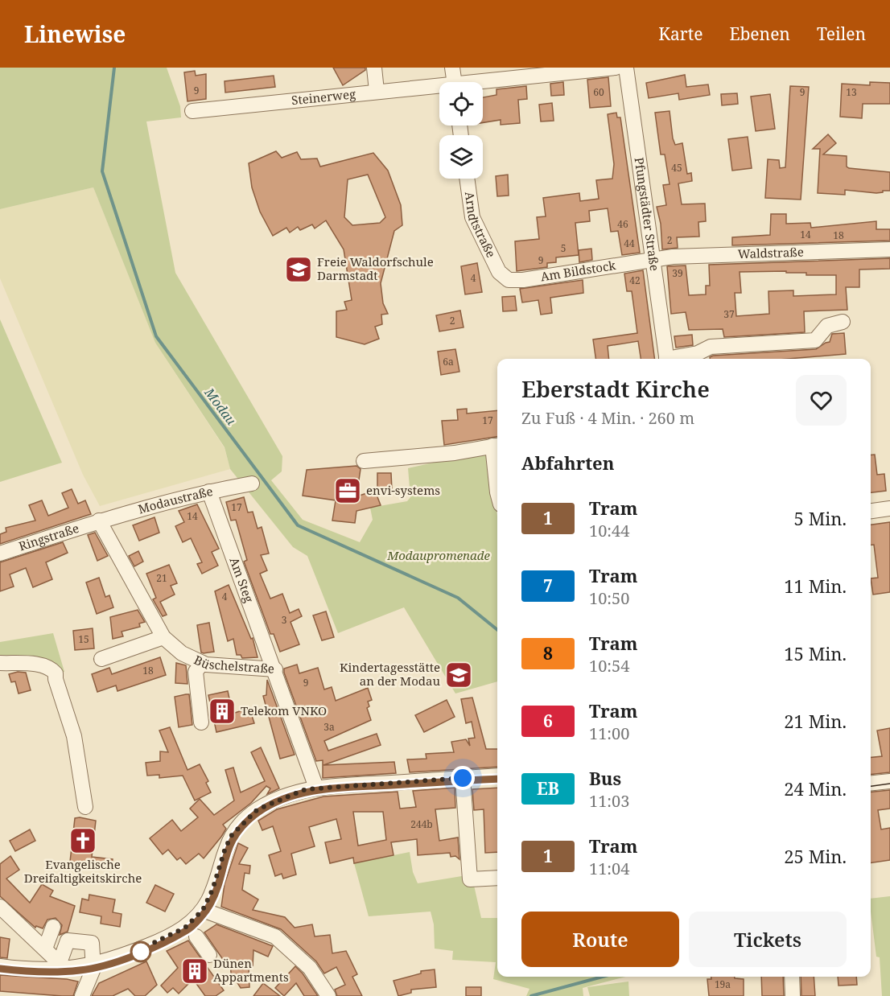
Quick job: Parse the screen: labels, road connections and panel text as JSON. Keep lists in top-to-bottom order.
{
  "streets": {
    "street": [
      "Steinerweg",
      "Pfungstädter Straße",
      "Arndtstraße",
      "Waldstraße",
      "Am Bildstock",
      "Modaustraße",
      "Ringstraße",
      "Am Steg",
      "Büschelstraße"
    ]
  },
  "crossings": [
    ["Pfungstädter Straße", "Waldstraße"],
    ["Pfungstädter Straße", "Am Bildstock"],
    ["Arndtstraße", "Am Bildstock"],
    ["Waldstraße", "Am Bildstock"],
    ["Modaustraße", "Ringstraße"],
    ["Modaustraße", "Am Steg"],
    ["Modaustraße", "Büschelstraße"],
    ["Ringstraße", "Büschelstraße"],
    ["Am Steg", "Büschelstraße"]
  ],
  "water": ["Modau"],
  "parks": ["Modaupromenade"],
  "places": {
    "school or university": ["Freie Waldorfschule Darmstadt", "Kindertagesstätte an der Modau"],
    "office": ["envi-systems"],
    "building": ["Telekom VNKO", "Dünen Appartments"],
    "church": ["Evangelische Dreifaltigkeitskirche"]
  },
  "lines": ["tram line 1"],
  "house_numbers": [
    "9",
    "60",
    "9",
    "13",
    "45",
    "46",
    "14",
    "18",
    "2",
    "44",
    "5",
    "9",
    "39",
    "4",
    "42",
    "37",
    "2",
    "6a",
    "17",
    "17",
    "14",
    "21",
    "4",
    "3",
    "15",
    "18",
    "9",
    "3a",
    "244b",
    "19a"
  ],
  "page": {
    "header": "Linewise",
    "nav": ["Karte", "Ebenen", "Teilen"],
    "heading": [
      ["Eberstadt Kirche", "Zu Fuß · 4 Min. · 260 m"],
      "Abfahrten"
    ],
    "list": [
      {
        "mark": "1",
        "name": "Tram",
        "note": "10:44",
        "value": "5 Min."
      },
      {
        "mark": "7",
        "name": "Tram",
        "note": "10:50",
        "value": "11 Min."
      },
      {
        "mark": "8",
        "name": "Tram",
        "note": "10:54",
        "value": "15 Min."
      },
      {
        "mark": "6",
        "name": "Tram",
        "note": "11:00",
        "value": "21 Min."
      },
      {
        "mark": "EB",
        "name": "Bus",
        "note": "11:03",
        "value": "24 Min."
      },
      {
        "mark": "1",
        "name": "Tram",
        "note": "11:04",
        "value": "25 Min."
      }
    ],
    "buttons": ["Route", "Tickets"]
  }
}
